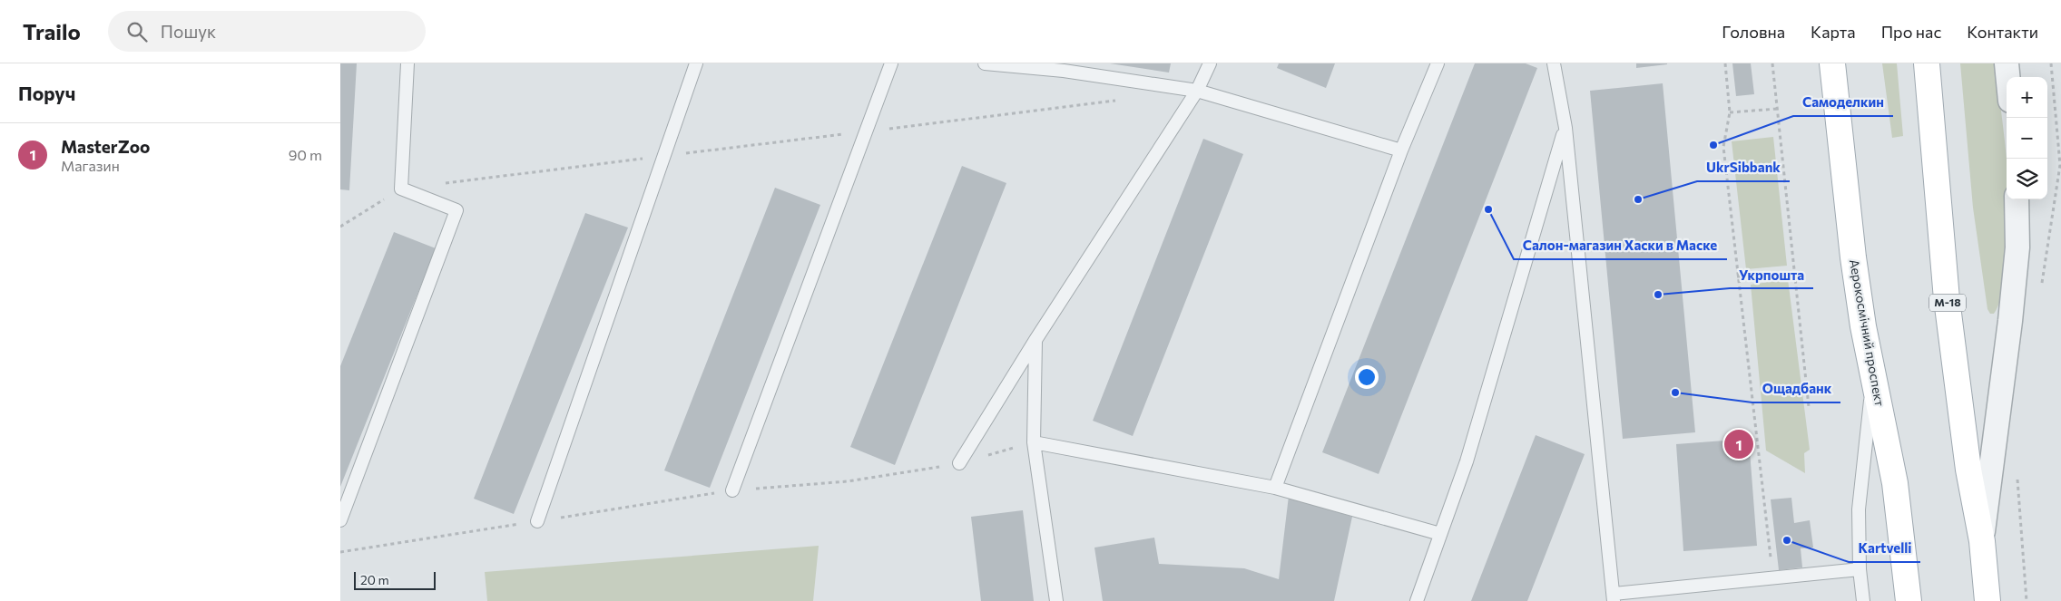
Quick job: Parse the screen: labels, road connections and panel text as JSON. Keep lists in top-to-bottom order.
{
  "streets": {
    "main road": ["М-18", "Аерокосмічний проспект"]
  },
  "places": [
    "Самоделкин",
    "UkrSibbank",
    "Салон-магазин Хаски в Маске",
    "Укрпошта",
    "Ощадбанк",
    "Kartvelli"
  ],
  "scale_bar": "20 m",
  "page": {
    "header": "Trailo",
    "search": "Пошук",
    "nav": [
      "Головна",
      "Карта",
      "Про нас",
      "Контакти"
    ],
    "heading": "Поруч",
    "map_buttons": ["+", "−"],
    "list": [
      {
        "mark": "1",
        "name": "MasterZoo",
        "note": "Магазин",
        "value": "90 m"
      }
    ],
    "pins": "1",
    "scale": "20 m"
  }
}
